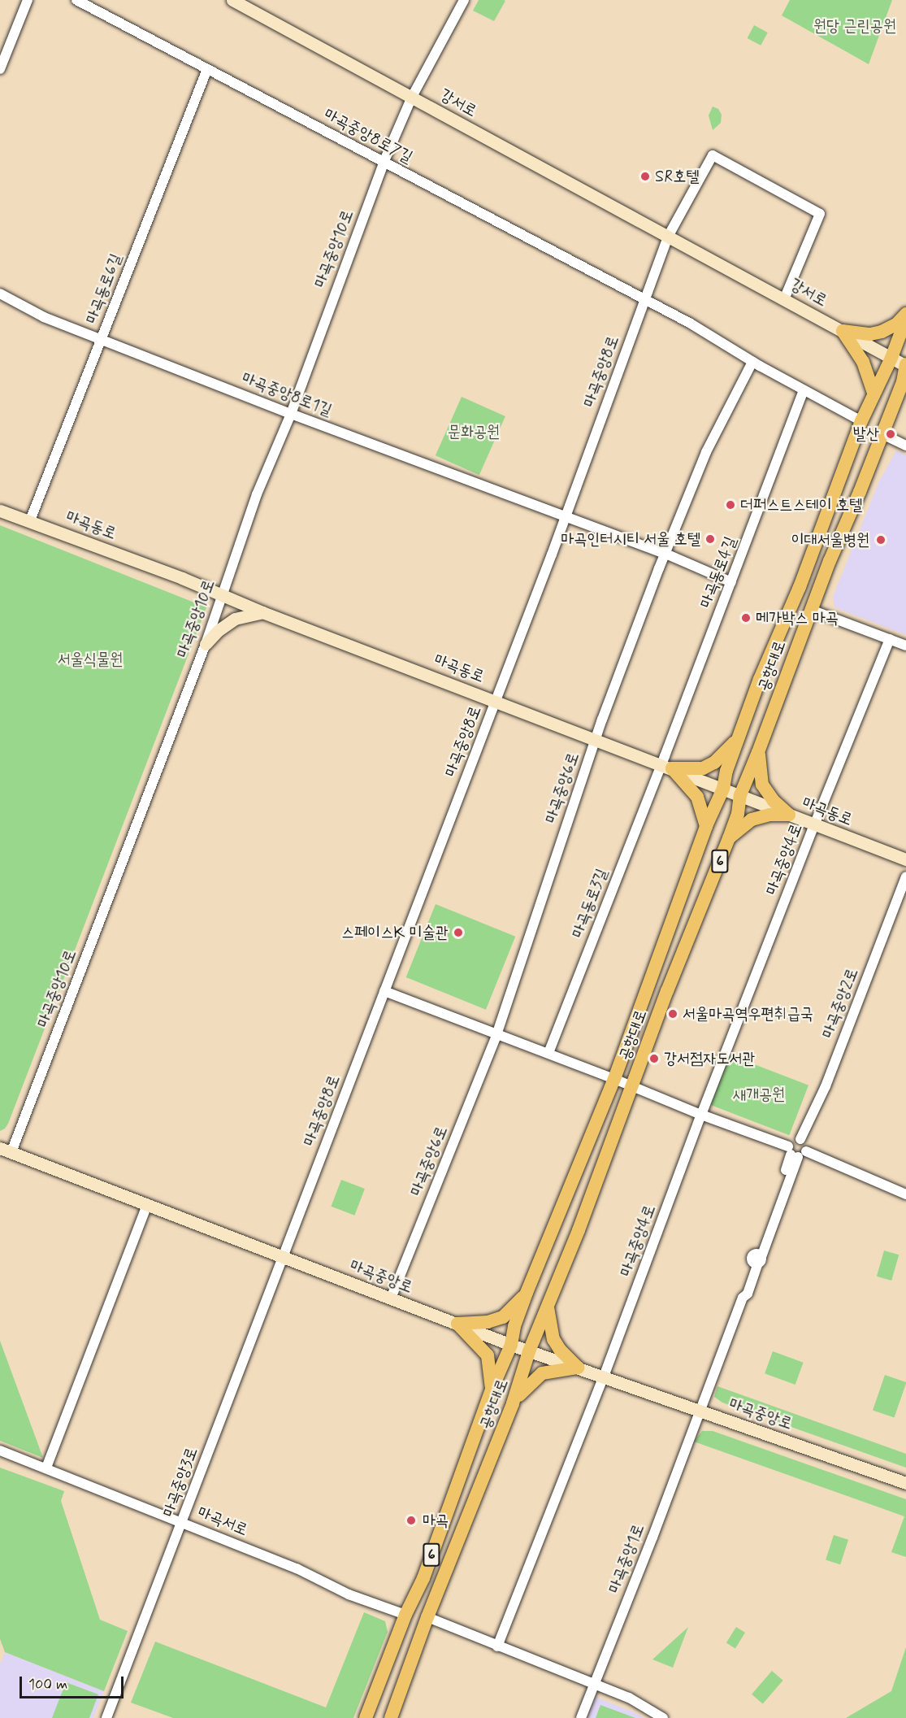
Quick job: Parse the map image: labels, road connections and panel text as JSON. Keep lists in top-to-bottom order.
{
  "streets": {
    "main road": [
      "강서로",
      "마곡동로",
      "공항대로",
      "6",
      "마곡중앙로"
    ],
    "street": [
      "마곡중앙8로7길",
      "마곡중앙10로",
      "마곡동로6길",
      "마곡중앙8로",
      "마곡중앙8로1길",
      "마곡동로4길",
      "마곡중앙6로",
      "마곡중앙4로",
      "마곡동로3길",
      "마곡중앙2로",
      "마곡중앙3로",
      "마곡서로",
      "마곡중앙1로"
    ]
  },
  "crossings": [
    ["강서로", "마곡중앙10로"],
    ["강서로", "마곡중앙8로"],
    ["강서로", "공항대로"],
    ["마곡중앙8로7길", "마곡중앙10로"],
    ["마곡중앙8로7길", "마곡동로6길"],
    ["마곡중앙8로7길", "마곡중앙8로"],
    ["마곡중앙10로", "마곡중앙8로1길"],
    ["마곡중앙10로", "마곡동로"],
    ["마곡중앙10로", "마곡중앙로"],
    ["마곡동로6길", "마곡중앙8로1길"],
    ["마곡동로6길", "마곡동로"],
    ["마곡중앙8로", "마곡중앙8로1길"],
    ["마곡중앙8로", "마곡동로"],
    ["마곡중앙8로", "마곡중앙로"],
    ["마곡중앙8로", "마곡중앙3로"],
    ["마곡동로", "마곡동로4길"],
    ["마곡동로", "공항대로"],
    ["마곡동로", "마곡중앙6로"],
    ["마곡동로", "마곡중앙4로"],
    ["마곡동로", "마곡동로3길"],
    ["마곡동로4길", "마곡동로3길"],
    ["공항대로", "마곡중앙로"],
    ["공항대로", "마곡서로"],
    ["마곡중앙6로", "마곡중앙로"],
    ["마곡중앙4로", "마곡중앙로"],
    ["마곡중앙로", "마곡중앙3로"],
    ["마곡중앙로", "마곡중앙1로"],
    ["마곡중앙3로", "마곡서로"]
  ],
  "parks": [
    "원당 근린공원",
    "문화공원",
    "서울식물원",
    "새개공원"
  ],
  "places": [
    "SR호텔",
    "발산",
    "더퍼스트스테이 호텔",
    "마곡인터시티 서울 호텔",
    "이대서울병원",
    "메가박스 마곡",
    "스페이스K 미술관",
    "서울마곡역우편취급국",
    "강서점자도서관",
    "마곡"
  ],
  "scale_bar": "100 m"
}
